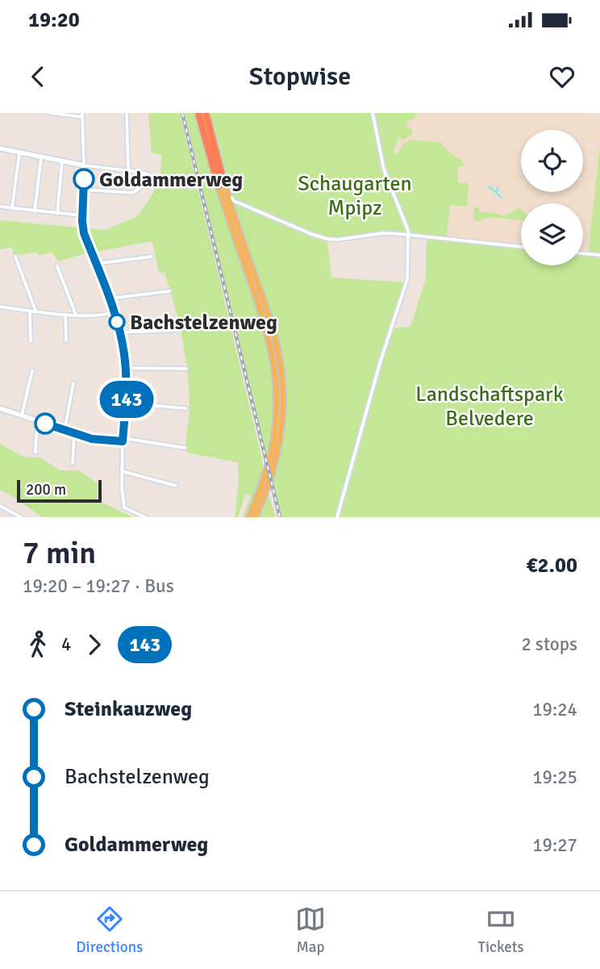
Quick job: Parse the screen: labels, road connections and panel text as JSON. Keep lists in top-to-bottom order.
{
  "parks": ["Schaugarten Mpipz", "Landschaftspark Belvedere"],
  "places": ["Goldammerweg", "Bachstelzenweg"],
  "lines": ["bus line 143"],
  "scale_bar": "200 m",
  "page": {
    "status": "19:20",
    "header": "Stopwise",
    "on_map": "143",
    "scale": "200 m",
    "heading": ["7 min", "19:20 – 19:27 · Bus", "€2.00"],
    "legs": ["4", "143", "2 stops"],
    "list": [
      {
        "name": "Steinkauzweg",
        "value": "19:24"
      },
      {
        "name": "Bachstelzenweg",
        "value": "19:25"
      },
      {
        "name": "Goldammerweg",
        "value": "19:27"
      }
    ],
    "tabs": ["Directions", "Map", "Tickets"]
  }
}
